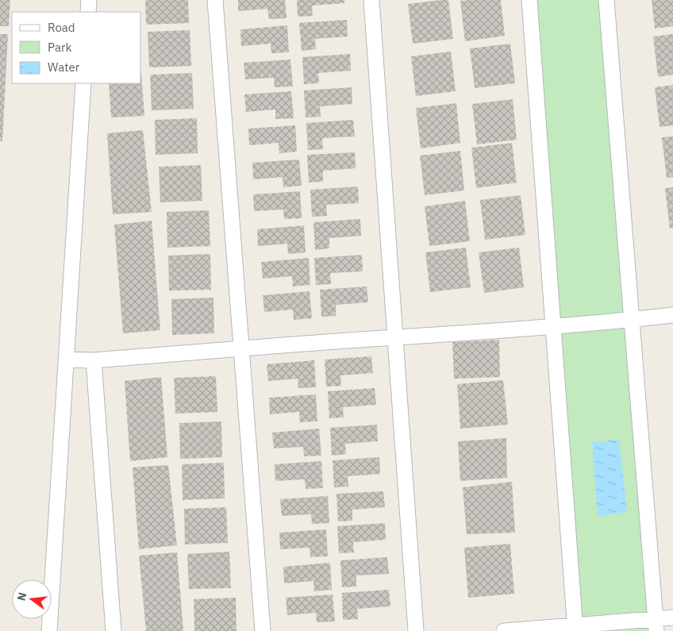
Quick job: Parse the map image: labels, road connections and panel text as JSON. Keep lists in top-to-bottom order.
{
  "legend": ["Road", "Park", "Water"],
  "north": "left"
}
